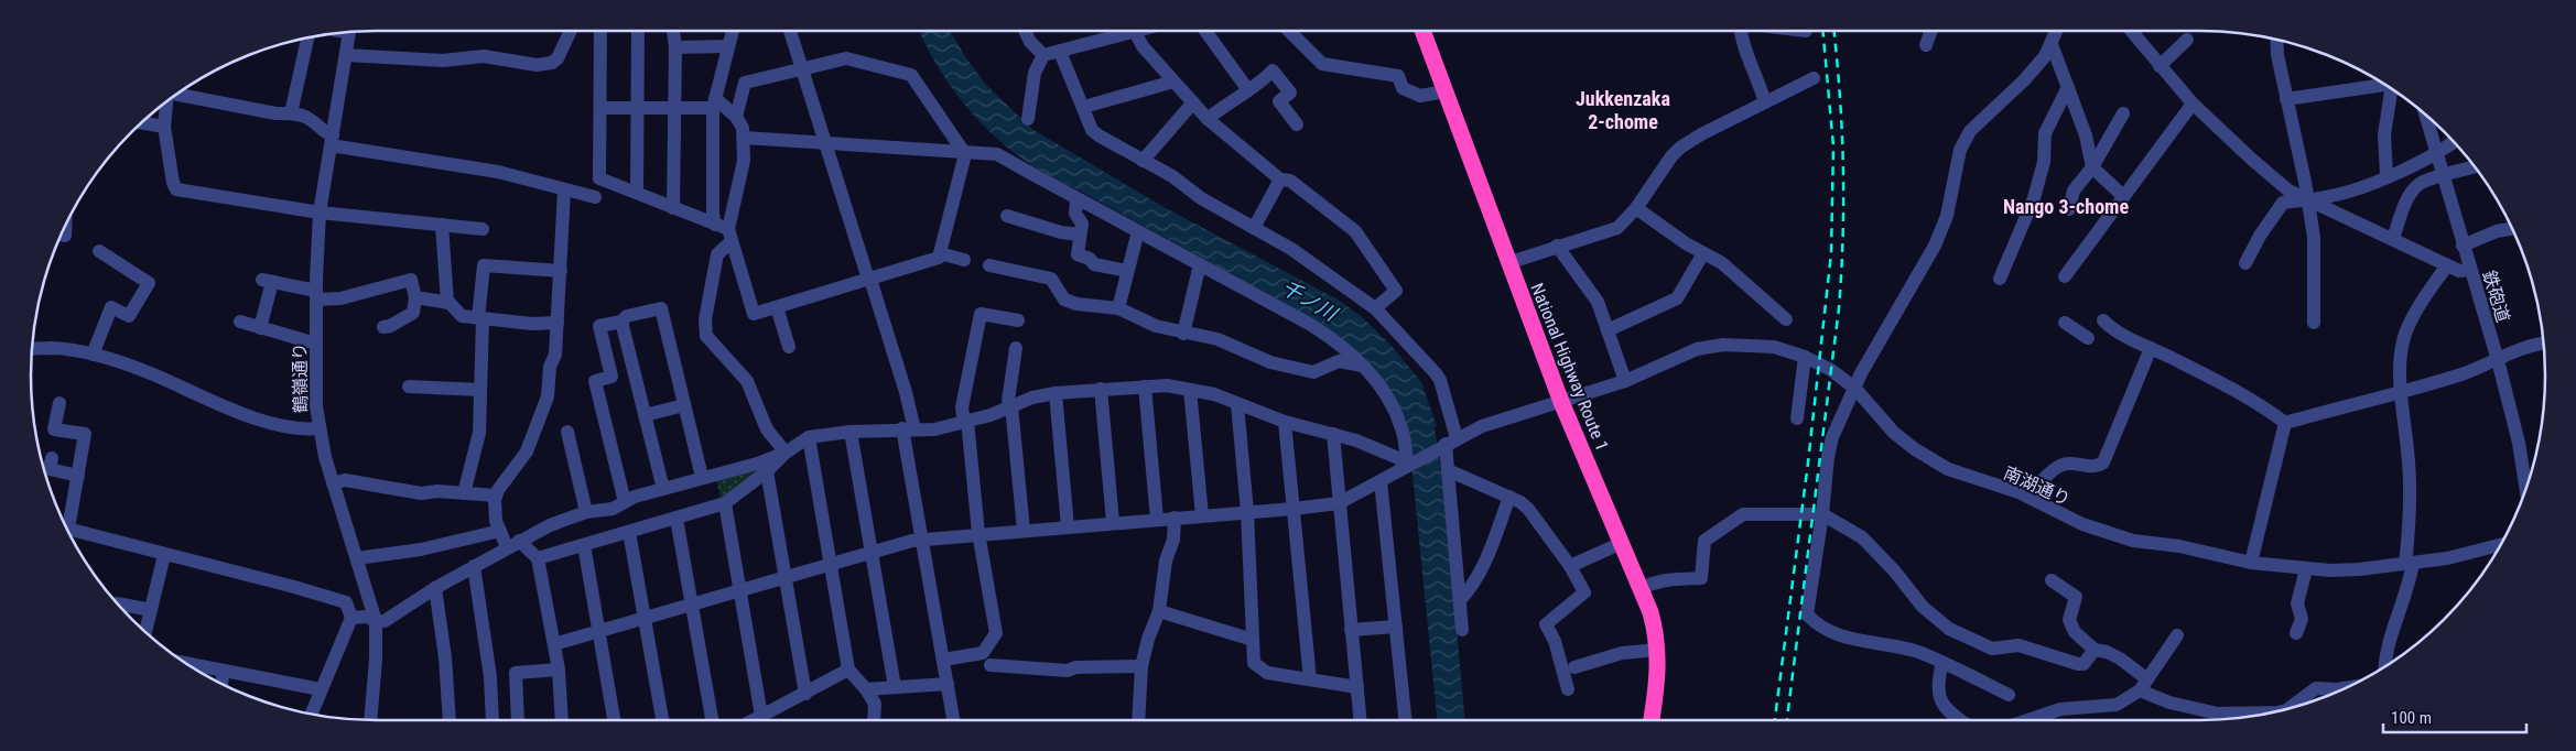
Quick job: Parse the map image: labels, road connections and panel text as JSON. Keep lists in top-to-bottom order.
{
  "streets": {
    "highway": ["National Highway Route 1"],
    "street": ["鉄砲道", "鶴嶺通り", "南湖通り"]
  },
  "crossings": [
    ["National Highway Route 1", "南湖通り"]
  ],
  "districts": ["Jukkenzaka 2-chome", "Nango 3-chome"],
  "water": ["千ノ川"],
  "scale_bar": "100 m"
}
